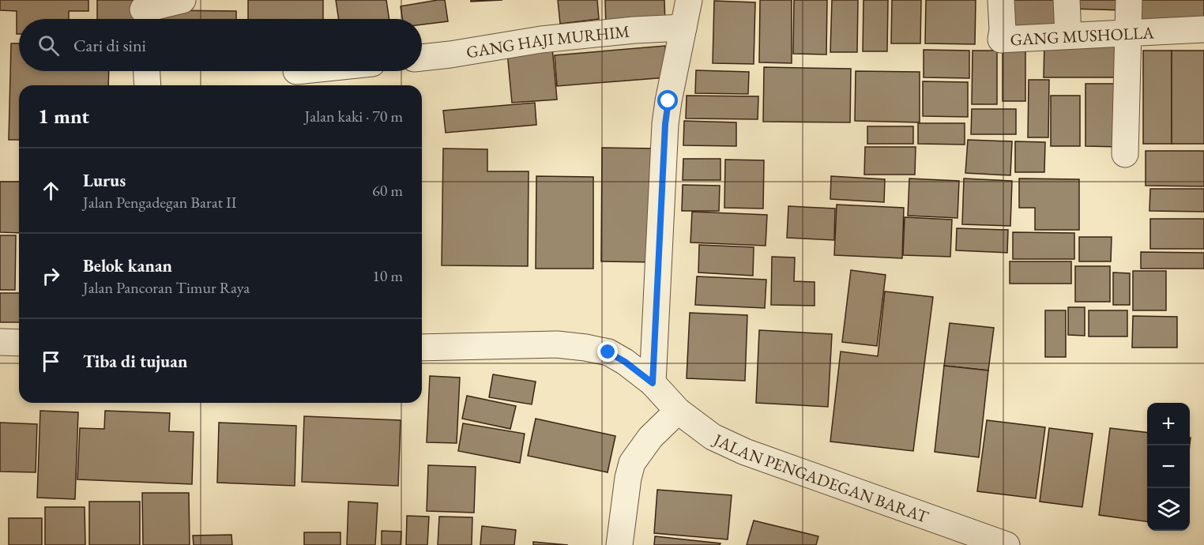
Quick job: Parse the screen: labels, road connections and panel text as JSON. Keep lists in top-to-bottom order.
{
  "streets": {
    "street": ["GANG MUSHOLLA", "GANG HAJI MURHIM", "JALAN PENGADEGAN BARAT"]
  },
  "page": {
    "search": "Cari di sini",
    "heading": ["1 mnt", "Jalan kaki · 70 m"],
    "list": [
      ["Lurus", "Jalan Pengadegan Barat II", "60 m"],
      ["Belok kanan", "Jalan Pancoran Timur Raya", "10 m"],
      "Tiba di tujuan"
    ],
    "map_buttons": ["+", "−"]
  }
}
